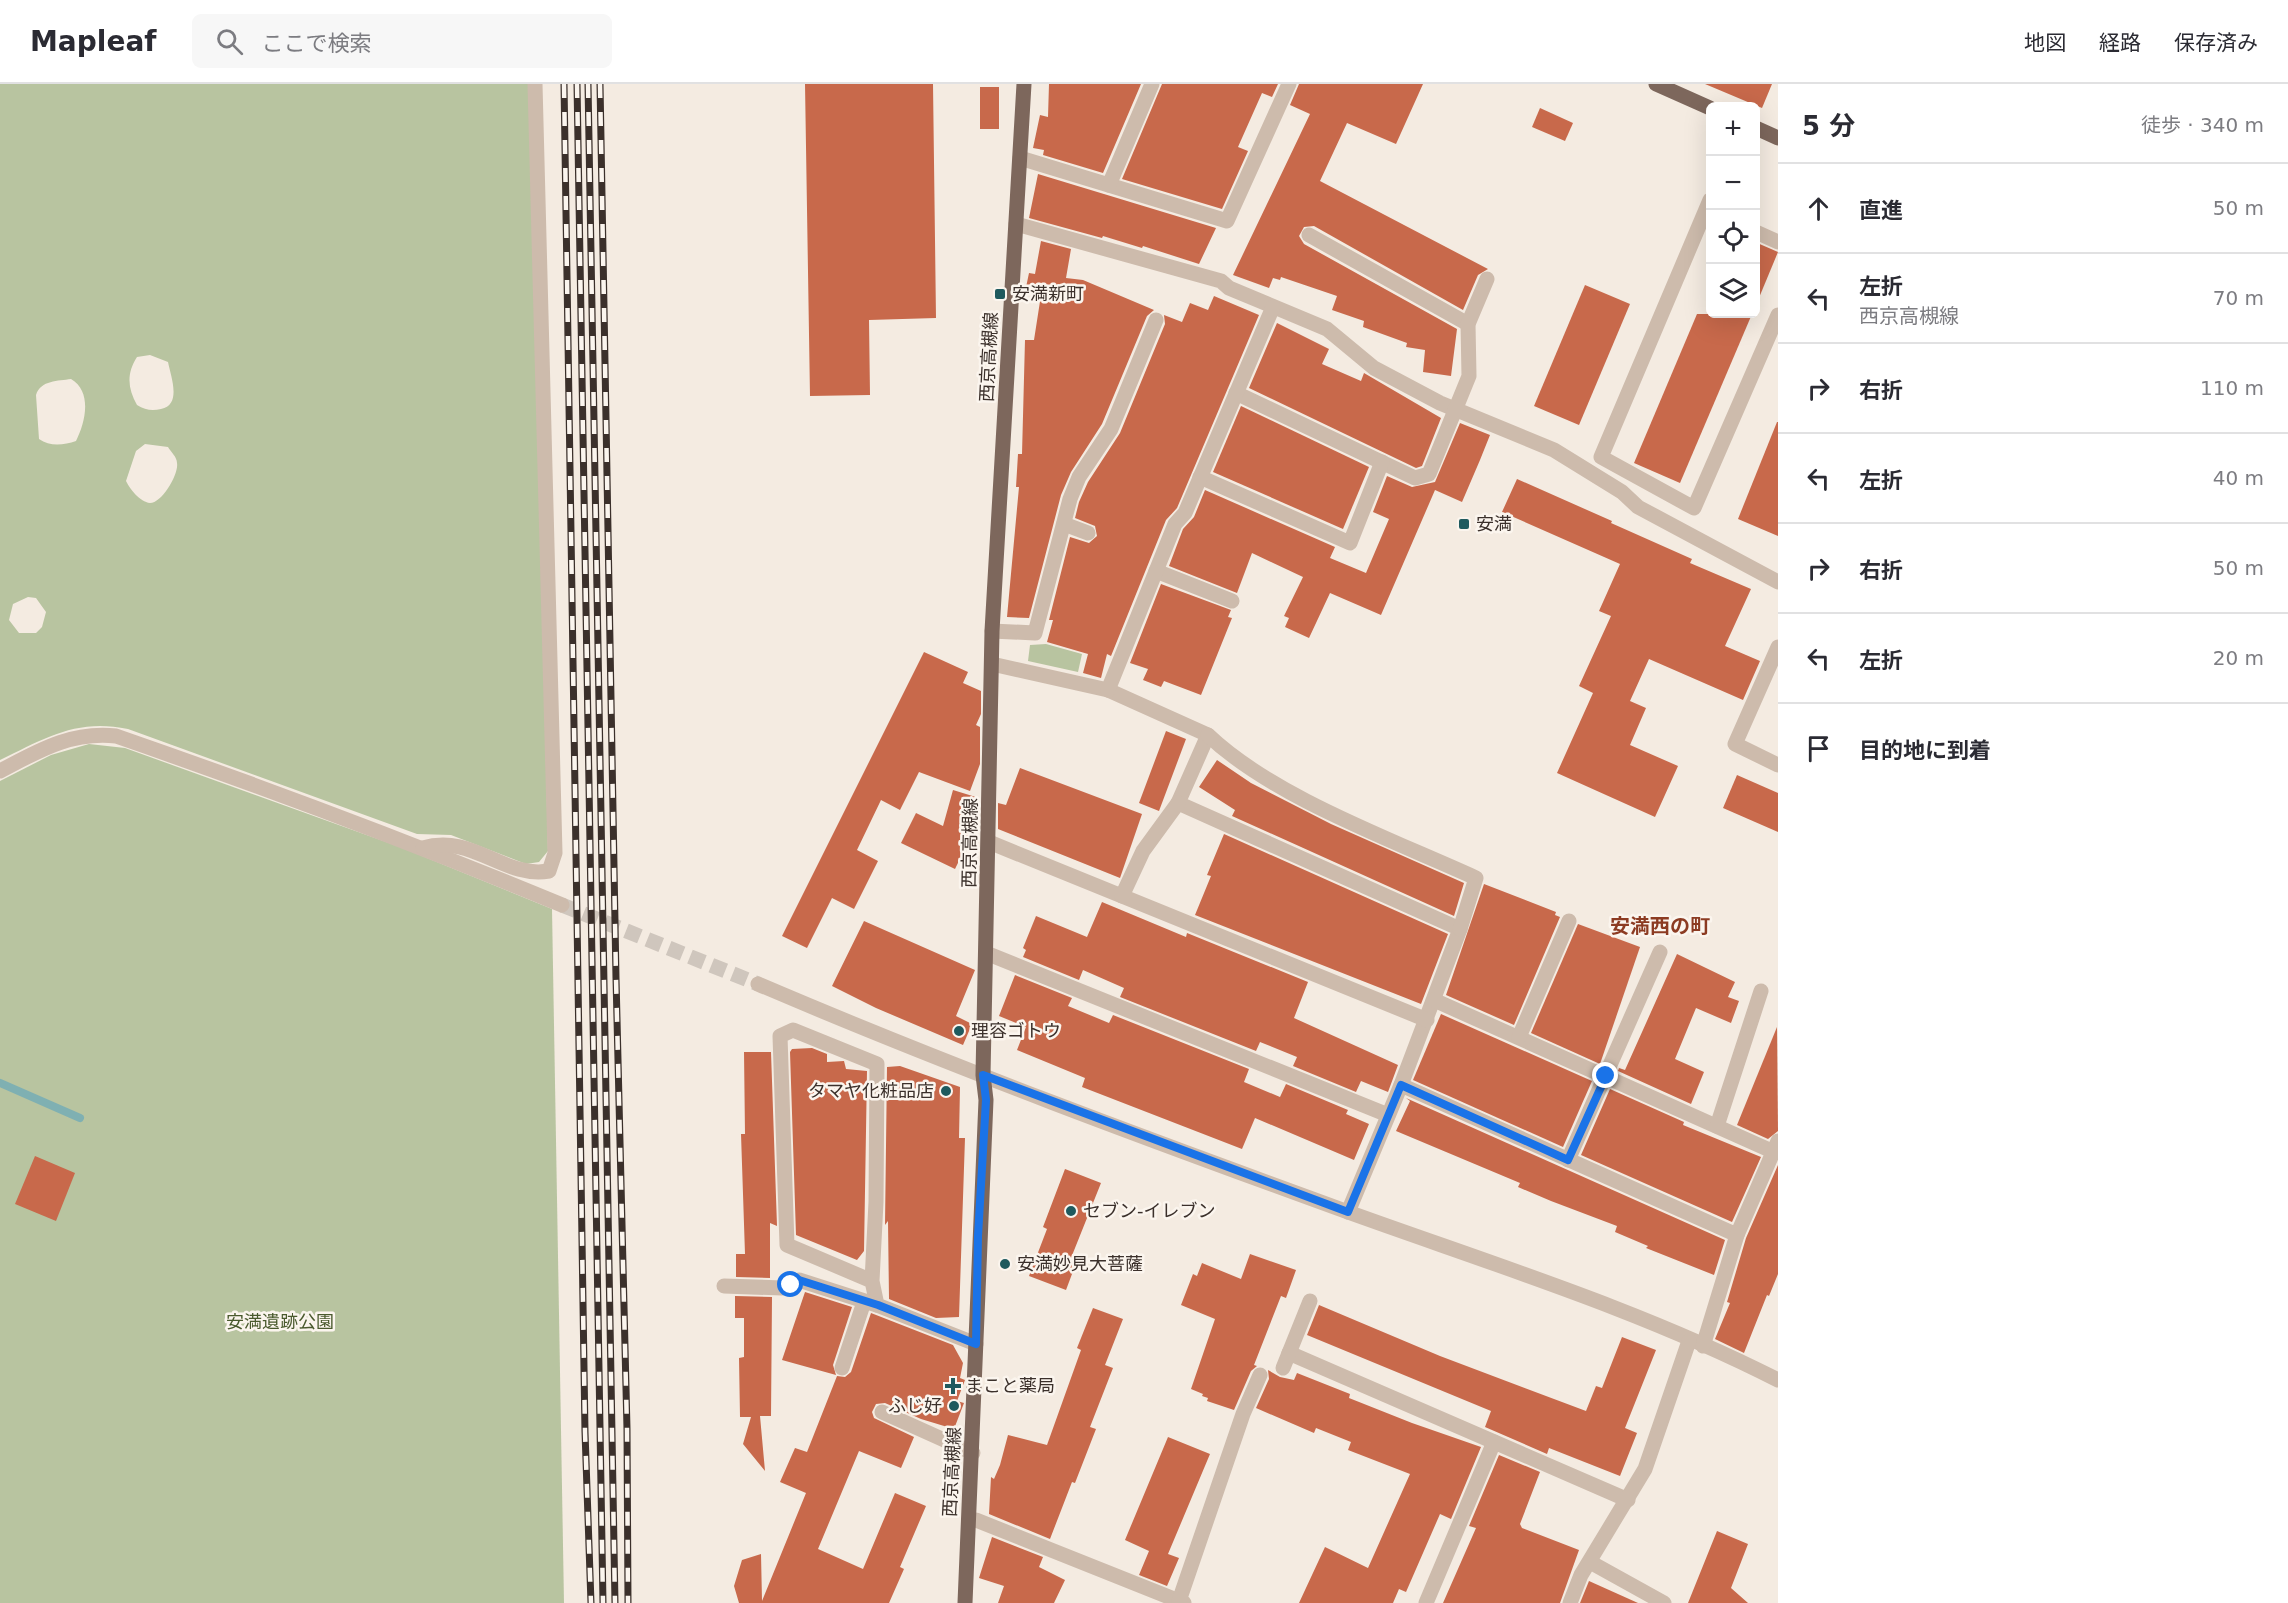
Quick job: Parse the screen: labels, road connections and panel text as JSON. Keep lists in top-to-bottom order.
{
  "streets": {
    "main road": ["西京高槻線"]
  },
  "districts": ["安満西の町"],
  "parks": ["安満遺跡公園"],
  "places": {
    "transit": ["安満新町", "安満"],
    "other": [
      "理容ゴトウ",
      "タマヤ化粧品店",
      "セブン-イレブン",
      "安満妙見大菩薩",
      "ふじ好"
    ],
    "health": ["まこと薬局"]
  },
  "page": {
    "header": "Mapleaf",
    "search": "ここで検索",
    "nav": ["地図", "経路", "保存済み"],
    "heading": ["5 分", "徒歩 · 340 m"],
    "map_buttons": ["+", "−"],
    "list": [
      ["直進", "50 m"],
      ["左折", "西京高槻線", "70 m"],
      ["右折", "110 m"],
      ["左折", "40 m"],
      ["右折", "50 m"],
      ["左折", "20 m"],
      "目的地に到着"
    ]
  }
}
